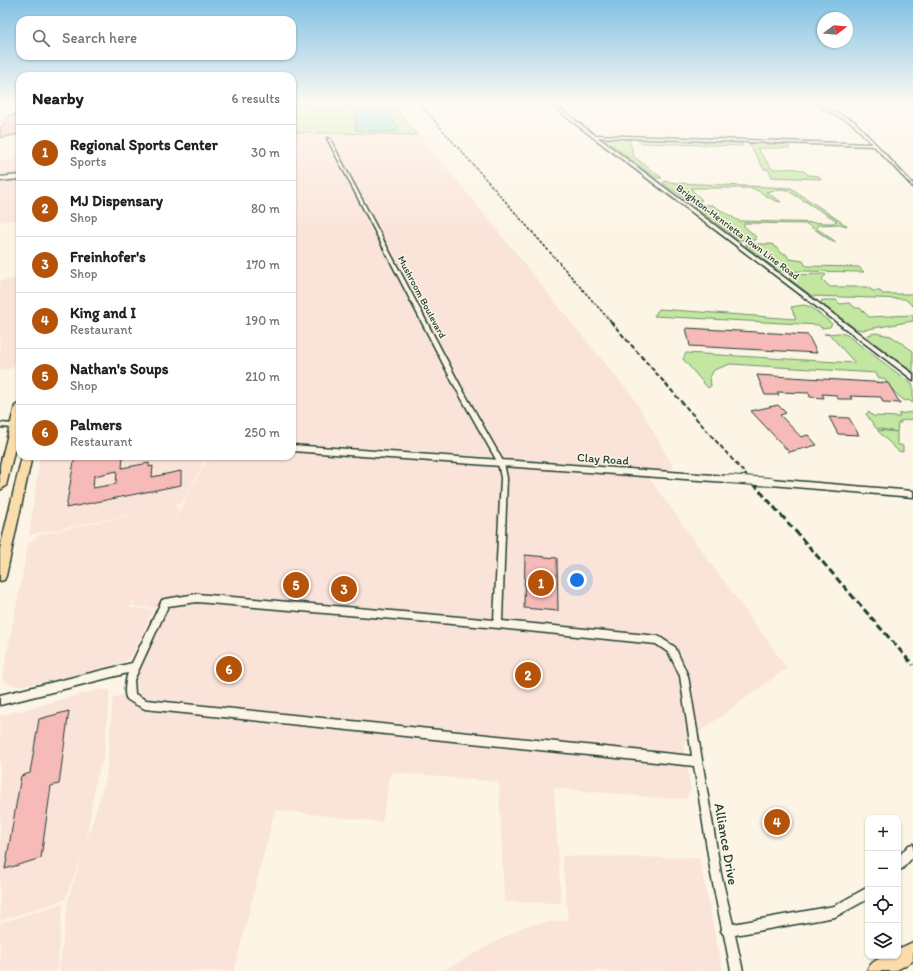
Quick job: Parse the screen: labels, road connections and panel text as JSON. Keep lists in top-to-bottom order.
{
  "streets": {
    "street": [
      "Brighton-Henrietta Town Line Road",
      "Mushroom Boulevard",
      "Clay Road",
      "Alliance Drive"
    ]
  },
  "crossings": [
    ["Mushroom Boulevard", "Clay Road"]
  ],
  "north": "right",
  "page": {
    "search": "Search here",
    "heading": ["Nearby", "6 results"],
    "list": [
      {
        "mark": "1",
        "name": "Regional Sports Center",
        "note": "Sports",
        "value": "30 m"
      },
      {
        "mark": "2",
        "name": "MJ Dispensary",
        "note": "Shop",
        "value": "80 m"
      },
      {
        "mark": "3",
        "name": "Freinhofer's",
        "note": "Shop",
        "value": "170 m"
      },
      {
        "mark": "4",
        "name": "King and I",
        "note": "Restaurant",
        "value": "190 m"
      },
      {
        "mark": "5",
        "name": "Nathan's Soups",
        "note": "Shop",
        "value": "210 m"
      },
      {
        "mark": "6",
        "name": "Palmers",
        "note": "Restaurant",
        "value": "250 m"
      }
    ],
    "pins": [
      "1",
      "5",
      "3",
      "6",
      "2",
      "4"
    ],
    "map_buttons": ["+", "−"]
  }
}
